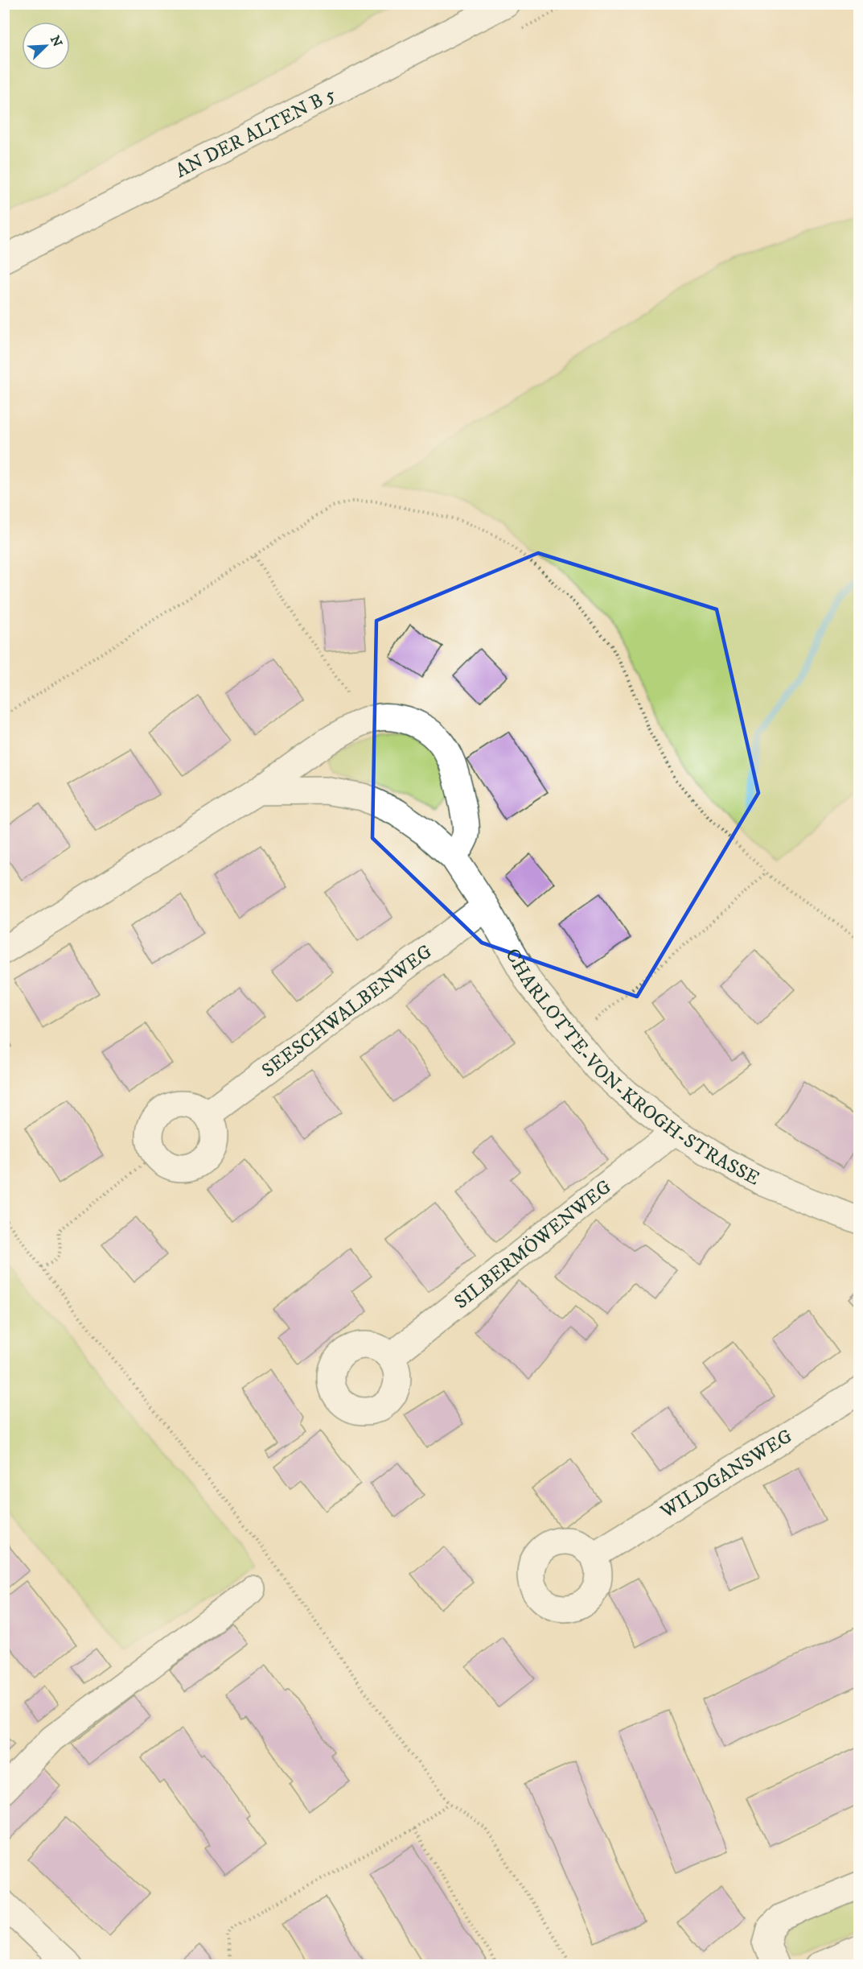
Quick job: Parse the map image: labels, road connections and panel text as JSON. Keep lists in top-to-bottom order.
{
  "streets": {
    "street": [
      "AN DER ALTEN B 5",
      "SEESCHWALBENWEG",
      "CHARLOTTE-VON-KROGH-STRASSE",
      "SILBERMÖWENWEG",
      "WILDGANSWEG"
    ]
  },
  "crossings": [
    ["SEESCHWALBENWEG", "CHARLOTTE-VON-KROGH-STRASSE"],
    ["CHARLOTTE-VON-KROGH-STRASSE", "SILBERMÖWENWEG"]
  ],
  "north": "top right"
}
